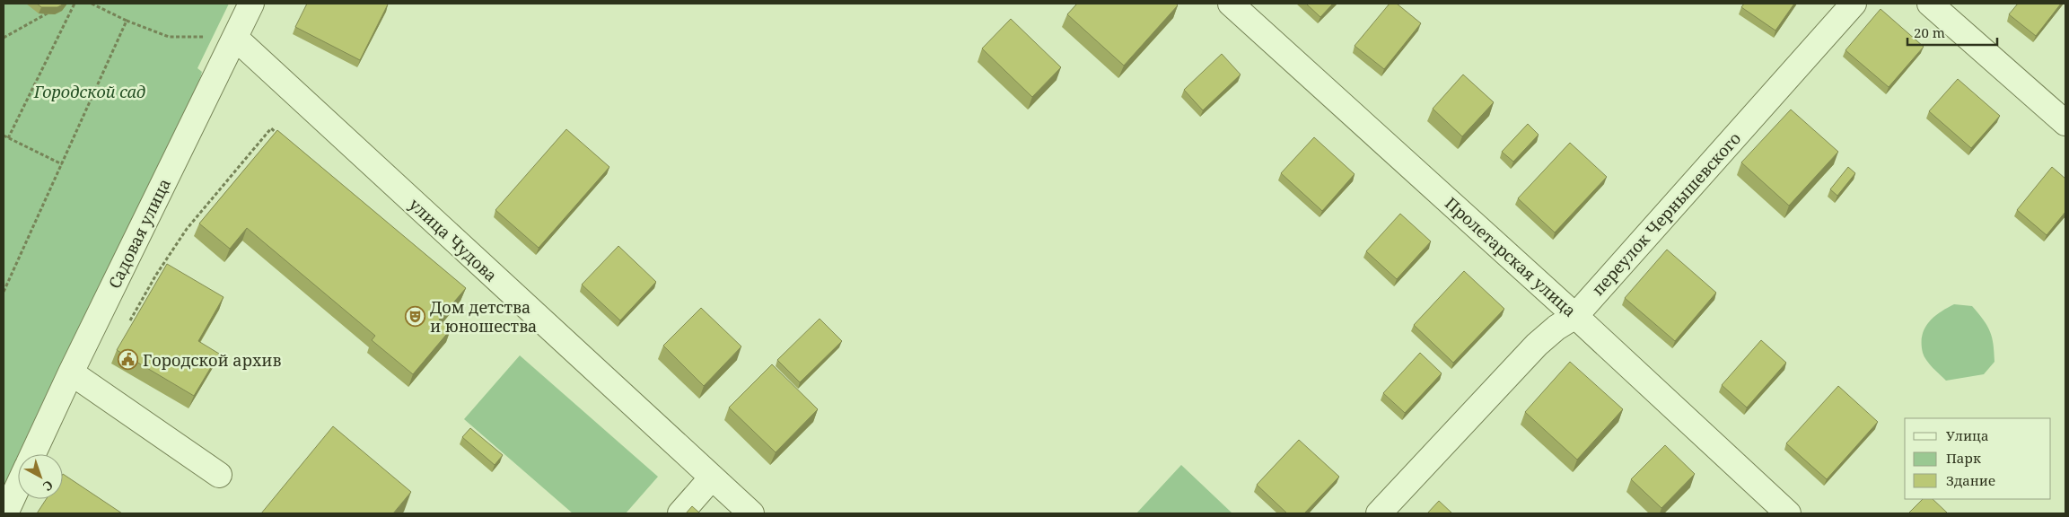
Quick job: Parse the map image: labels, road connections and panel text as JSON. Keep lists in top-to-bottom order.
{
  "streets": {
    "street": [
      "переулок Чернышевского",
      "Садовая улица",
      "улица Чудова",
      "Пролетарская улица"
    ]
  },
  "crossings": [
    ["переулок Чернышевского", "Пролетарская улица"],
    ["Садовая улица", "улица Чудова"]
  ],
  "parks": ["Городской сад"],
  "places": {
    "theatre": ["Дом детства и юношества"],
    "public building": ["Городской архив"]
  },
  "legend": ["Улица", "Парк", "Здание"],
  "scale_bar": "20 m",
  "north": "bottom right"
}
